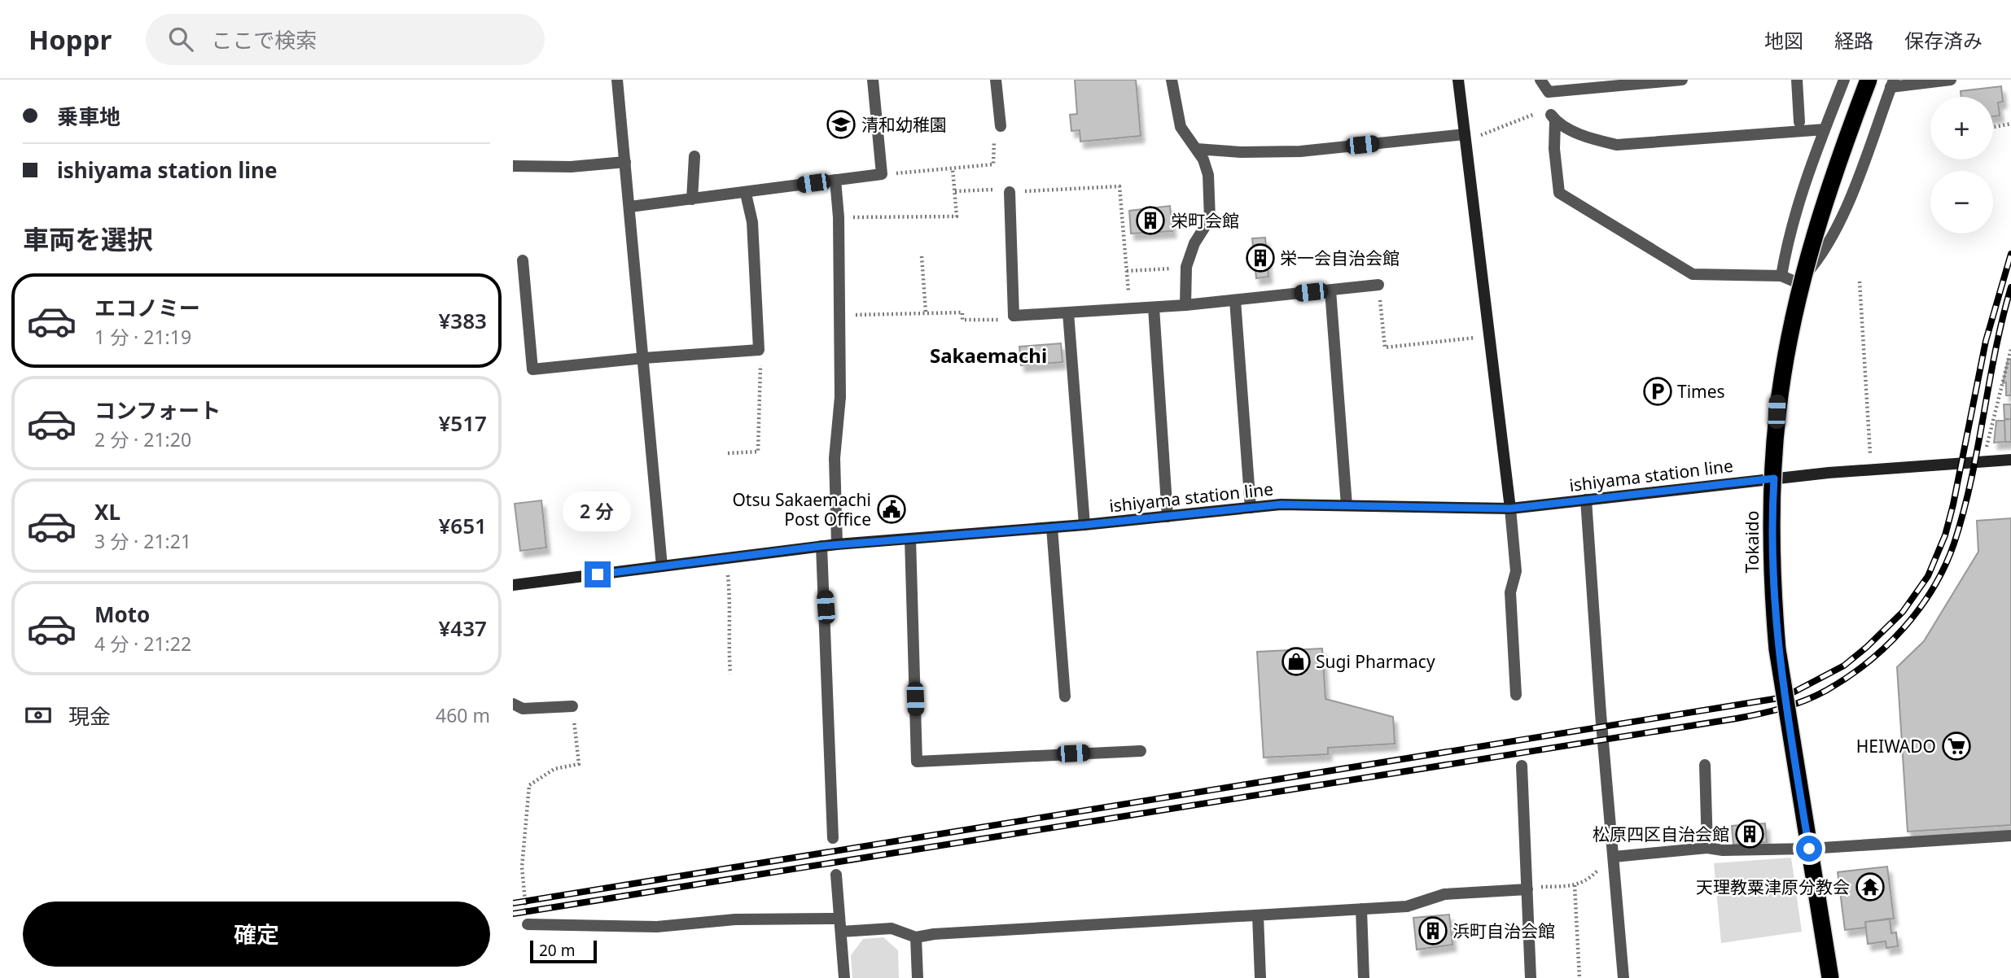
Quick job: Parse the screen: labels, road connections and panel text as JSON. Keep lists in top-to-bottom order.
{
  "streets": {
    "highway": ["Tokaido"],
    "main road": ["ishiyama station line"]
  },
  "districts": ["Sakaemachi"],
  "places": {
    "school or university": ["清和幼稚園"],
    "building": [
      "栄町会館",
      "栄一会自治会館",
      "松原四区自治会館",
      "浜町自治会館"
    ],
    "parking": ["Times"],
    "public building": ["Otsu Sakaemachi Post Office"],
    "shop": ["Sugi Pharmacy"],
    "supermarket": ["HEIWADO"],
    "temple": ["天理教粟津原分教会"]
  },
  "scale_bar": "20 m",
  "page": {
    "header": "Hoppr",
    "search": "ここで検索",
    "nav": ["地図", "経路", "保存済み"],
    "banner": ["乗車地", "ishiyama station line"],
    "map_buttons": ["+", "−"],
    "heading": "車両を選択",
    "list": [
      {
        "name": "エコノミー",
        "note": "1 分 · 21:19",
        "value": "¥383"
      },
      {
        "name": "コンフォート",
        "note": "2 分 · 21:20",
        "value": "¥517"
      },
      {
        "name": "XL",
        "note": "3 分 · 21:21",
        "value": "¥651"
      },
      {
        "name": "Moto",
        "note": "4 分 · 21:22",
        "value": "¥437"
      }
    ],
    "bubble": "2 分",
    "pay": ["現金", "460 m"],
    "buttons": "確定",
    "scale": "20 m"
  }
}
